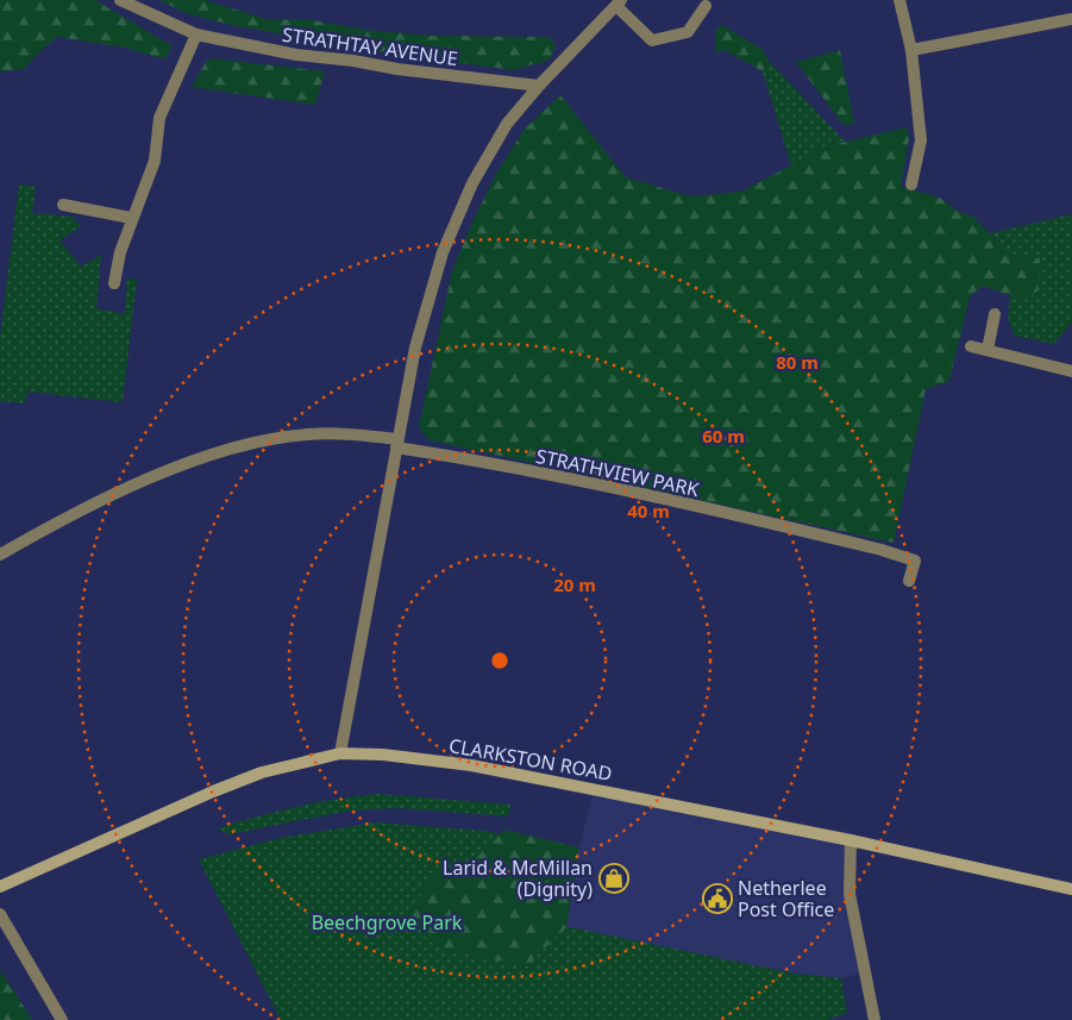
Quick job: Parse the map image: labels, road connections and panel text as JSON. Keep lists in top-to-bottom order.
{
  "streets": {
    "main road": ["CLARKSTON ROAD"],
    "street": ["STRATHTAY AVENUE", "STRATHVIEW PARK"]
  },
  "parks": ["Beechgrove Park"],
  "places": {
    "shop": ["Larid & McMillan (Dignity)"],
    "public building": ["Netherlee Post Office"]
  },
  "rings": [
    "80 m",
    "60 m",
    "40 m",
    "20 m"
  ]
}
